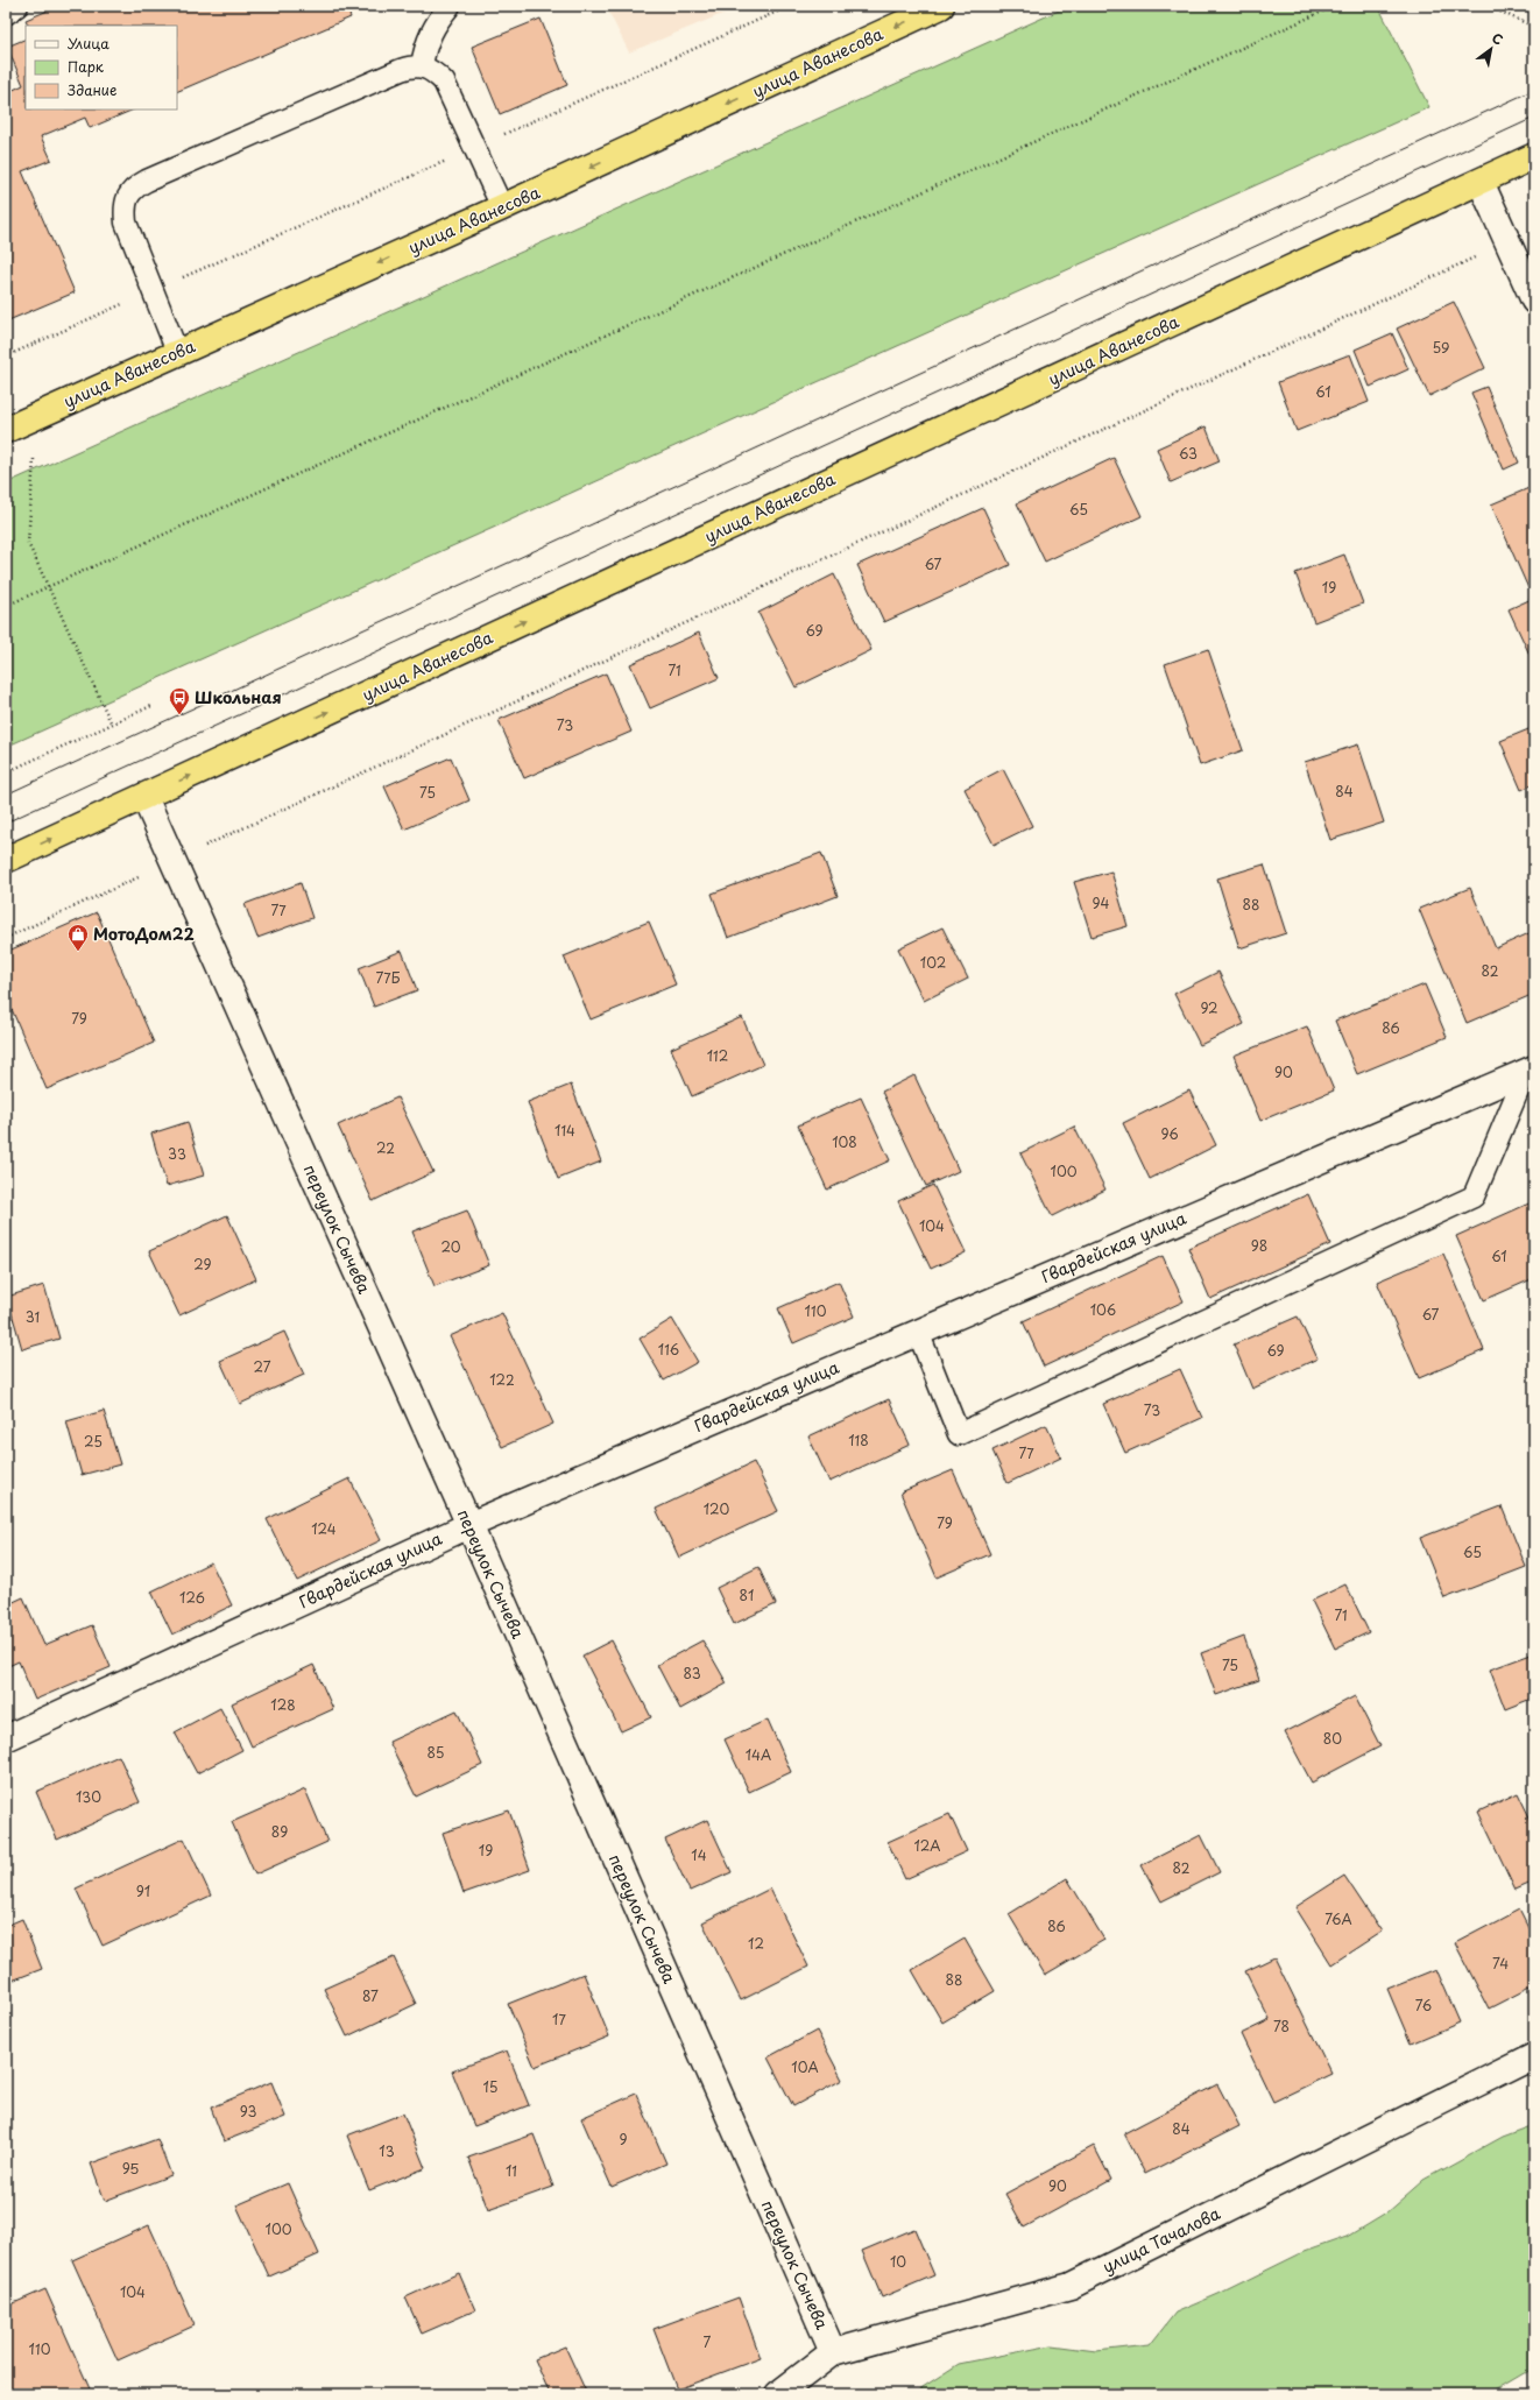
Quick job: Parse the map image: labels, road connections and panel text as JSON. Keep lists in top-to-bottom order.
{
  "streets": {
    "highway": ["улица Аванесова"],
    "street": ["переулок Сычева", "Гвардейская улица", "улица Тачалова"]
  },
  "crossings": [
    ["улица Аванесова", "переулок Сычева"],
    ["переулок Сычева", "Гвардейская улица"],
    ["переулок Сычева", "улица Тачалова"]
  ],
  "places": {
    "bus stop": ["Школьная"],
    "shop": ["МотоДом22"]
  },
  "house_numbers": [
    "59",
    "61",
    "63",
    "65",
    "67",
    "19",
    "69",
    "71",
    "73",
    "84",
    "75",
    "94",
    "88",
    "77",
    "102",
    "82",
    "77Б",
    "92",
    "79",
    "86",
    "112",
    "90",
    "114",
    "96",
    "108",
    "22",
    "33",
    "100",
    "104",
    "98",
    "20",
    "61",
    "29",
    "106",
    "110",
    "67",
    "31",
    "116",
    "69",
    "27",
    "122",
    "73",
    "118",
    "25",
    "77",
    "120",
    "79",
    "124",
    "65",
    "81",
    "126",
    "71",
    "75",
    "83",
    "128",
    "80",
    "85",
    "14А",
    "130",
    "89",
    "12А",
    "19",
    "14",
    "82",
    "91",
    "76А",
    "86",
    "12",
    "74",
    "88",
    "87",
    "76",
    "17",
    "78",
    "10А",
    "15",
    "93",
    "84",
    "9",
    "13",
    "95",
    "11",
    "90",
    "100",
    "10",
    "104",
    "7",
    "110"
  ],
  "legend": ["Улица", "Парк", "Здание"],
  "north": "top right"
}
